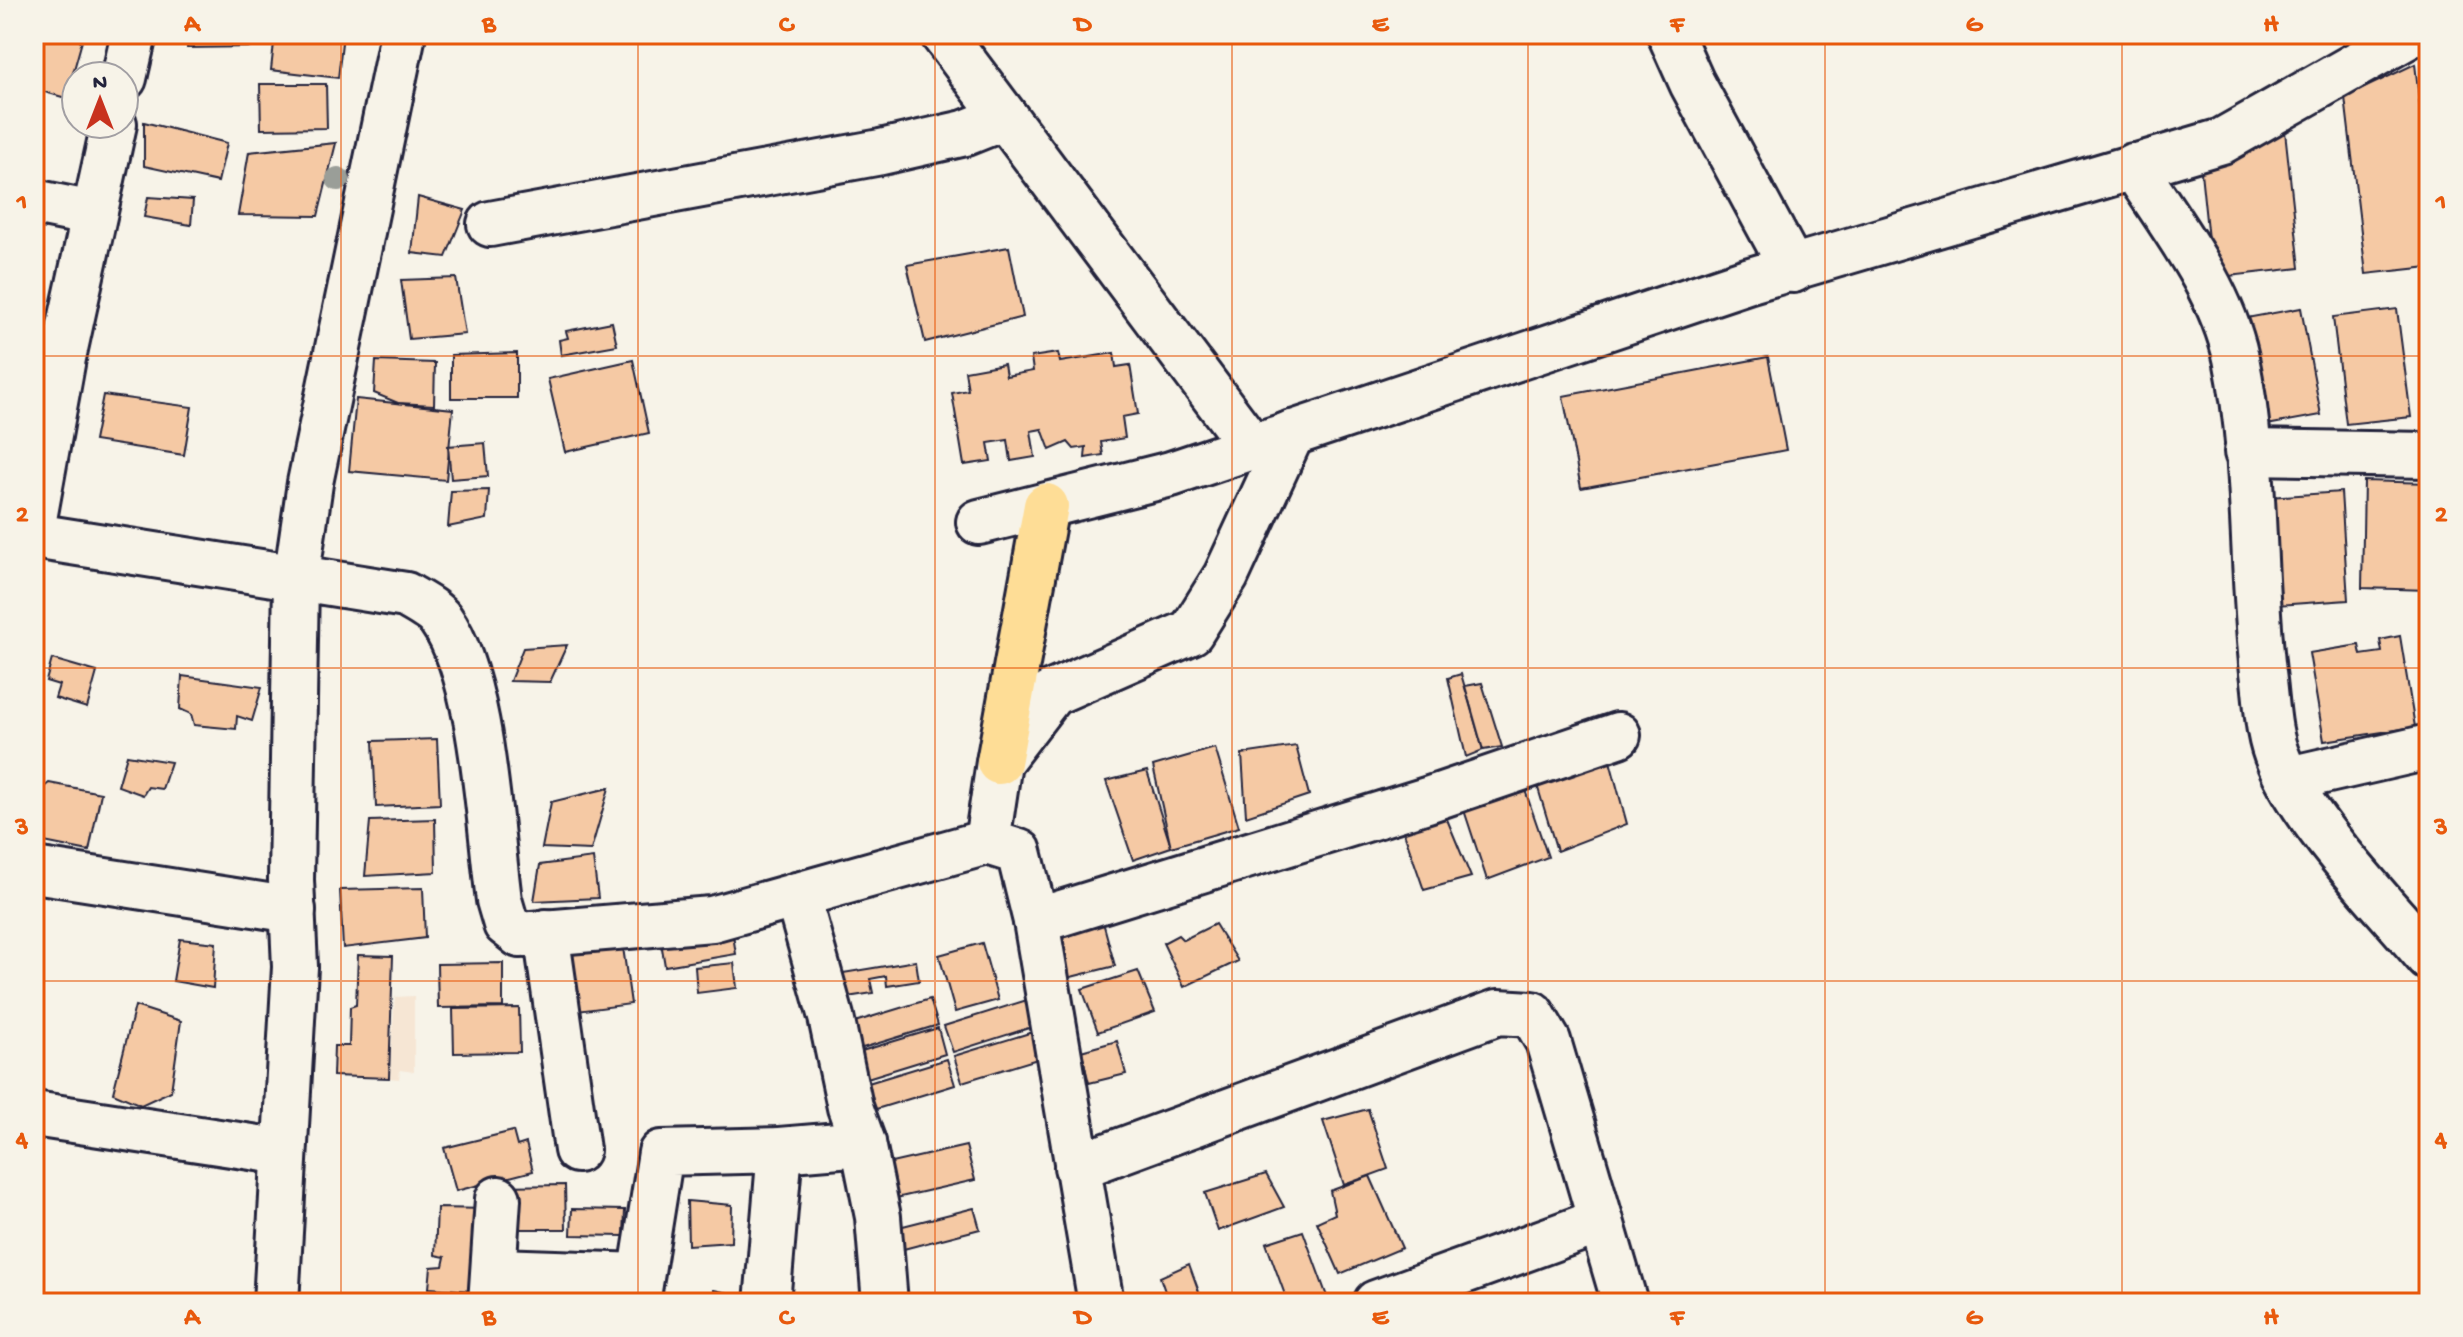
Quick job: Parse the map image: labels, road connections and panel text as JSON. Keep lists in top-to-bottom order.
{
  "north": "top",
  "grid": {
    "columns": [
      "A",
      "B",
      "C",
      "D",
      "E",
      "F",
      "G",
      "H"
    ],
    "rows": [
      "1",
      "2",
      "3",
      "4"
    ]
  }
}
